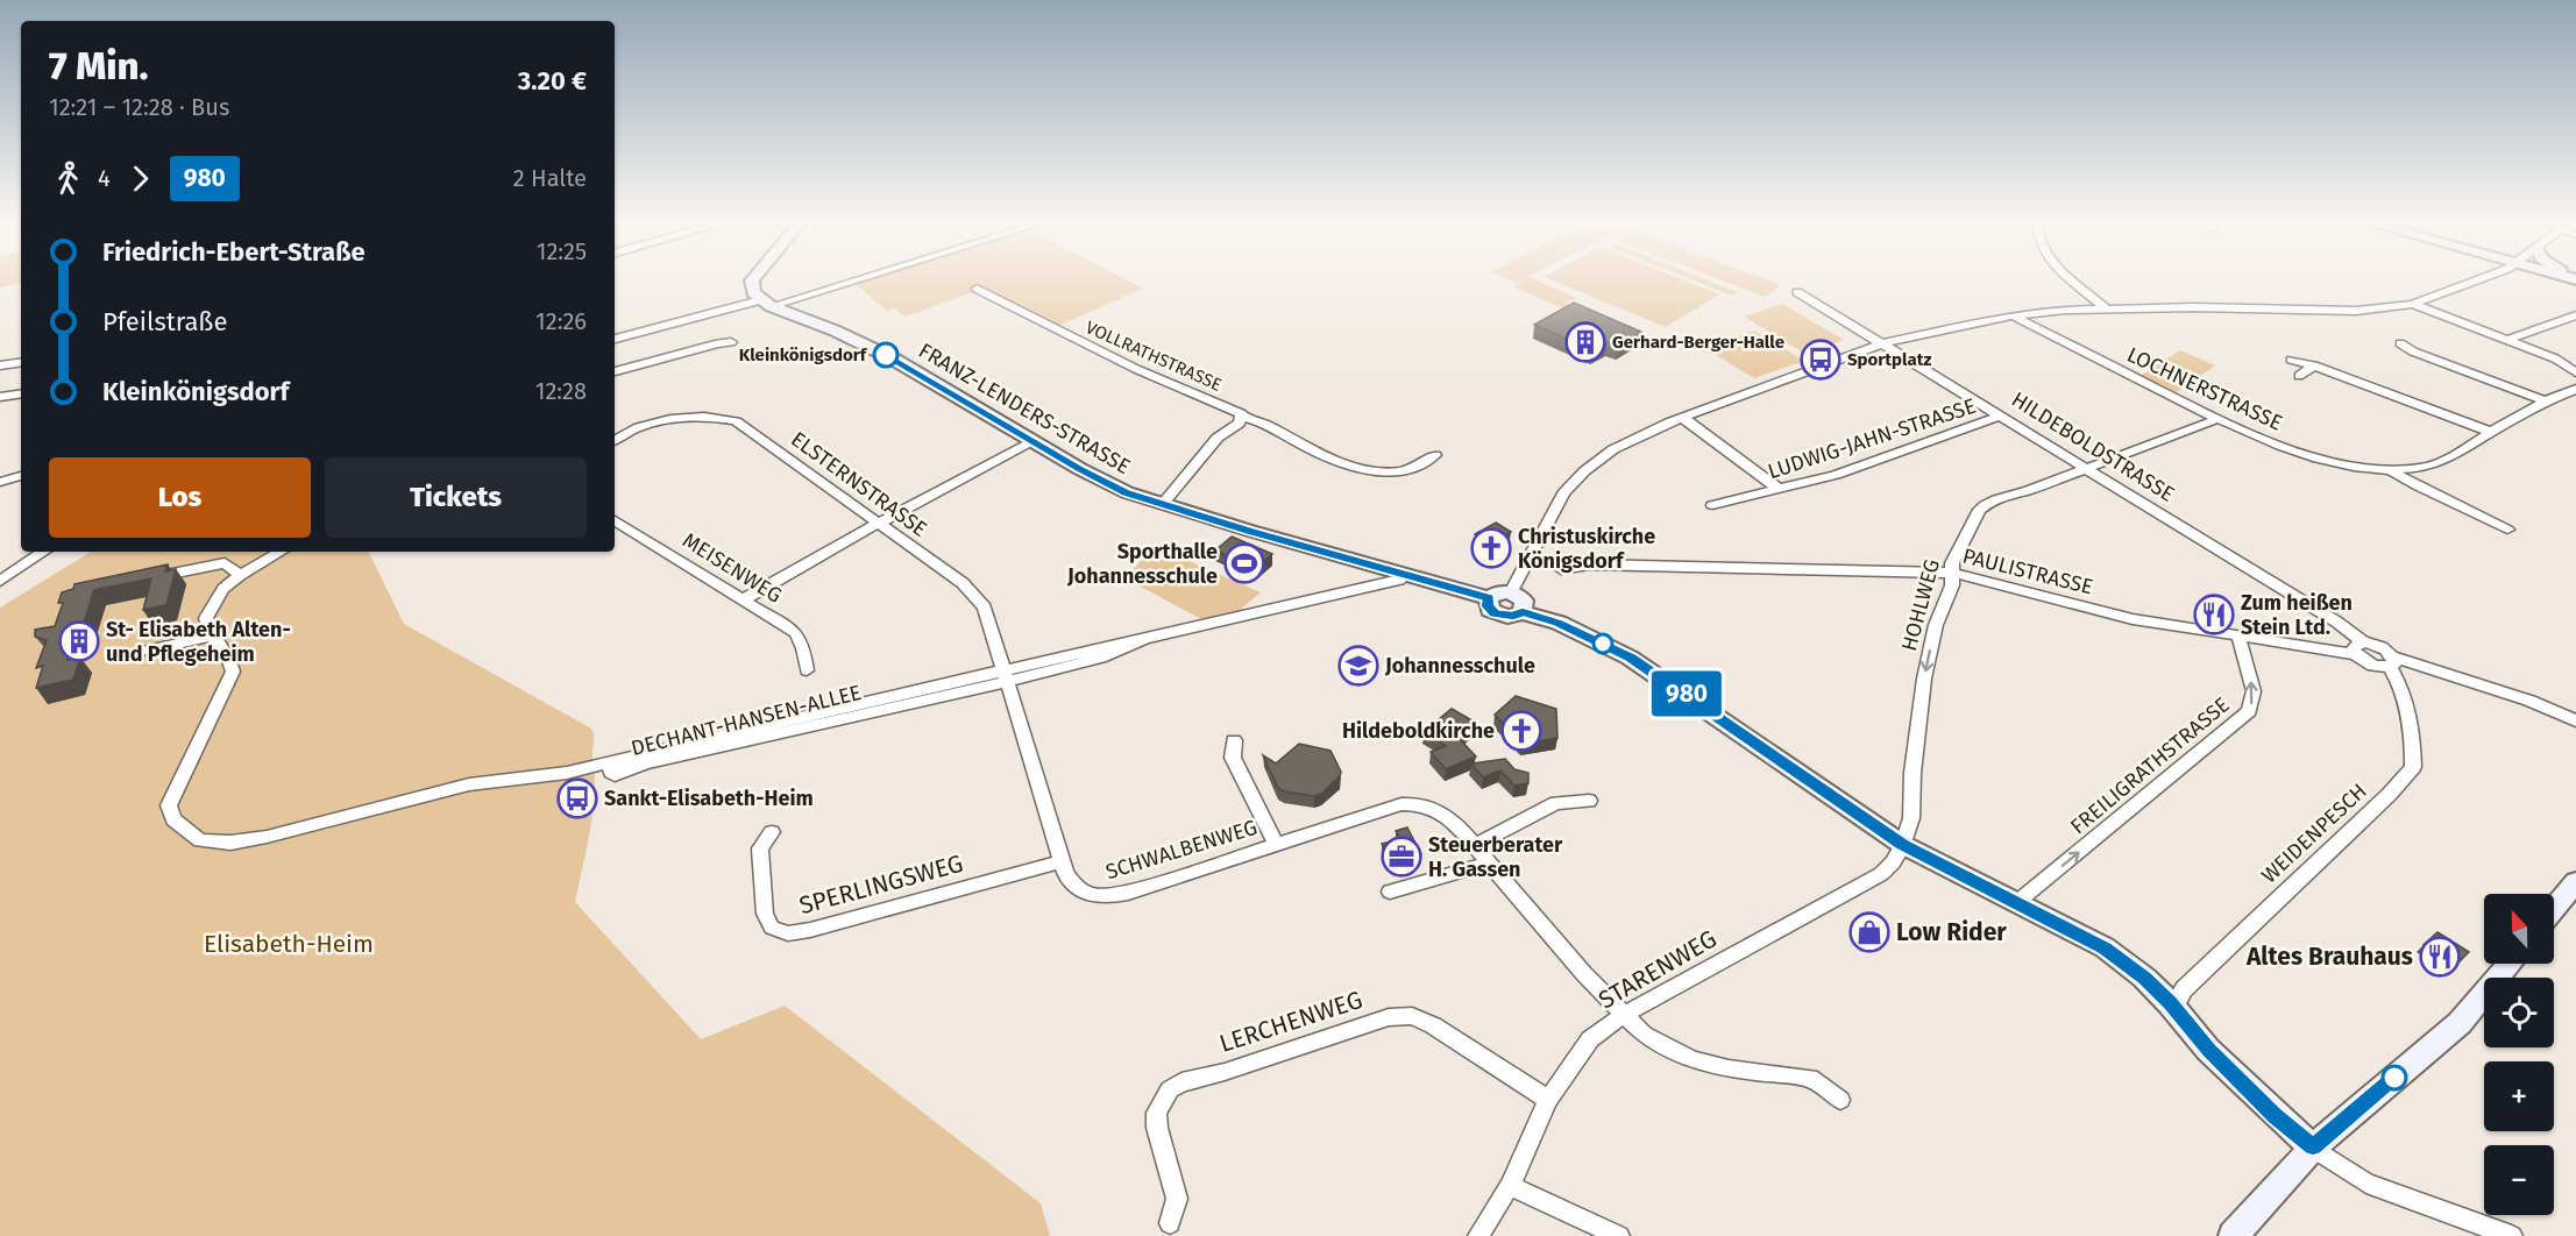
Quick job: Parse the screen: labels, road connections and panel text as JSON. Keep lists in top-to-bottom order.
{
  "streets": {
    "street": [
      "VOLLRATHSTRASSE",
      "LOCHNERSTRASSE",
      "FRANZ-LENDERS-STRASSE",
      "LUDWIG-JAHN-STRASSE",
      "HILDEBOLDSTRASSE",
      "ELSTERNSTRASSE",
      "MEISENWEG",
      "PAULISTRASSE",
      "HOHLWEG",
      "DECHANT-HANSEN-ALLEE",
      "FREILIGRATHSTRASSE",
      "WEIDENPESCH",
      "SCHWALBENWEG",
      "SPERLINGSWEG",
      "STARENWEG",
      "LERCHENWEG"
    ]
  },
  "crossings": [
    ["LOCHNERSTRASSE", "HOHLWEG"],
    ["FRANZ-LENDERS-STRASSE", "DECHANT-HANSEN-ALLEE"],
    ["LUDWIG-JAHN-STRASSE", "HILDEBOLDSTRASSE"],
    ["HILDEBOLDSTRASSE", "PAULISTRASSE"],
    ["HILDEBOLDSTRASSE", "HOHLWEG"],
    ["ELSTERNSTRASSE", "DECHANT-HANSEN-ALLEE"],
    ["ELSTERNSTRASSE", "SCHWALBENWEG"],
    ["PAULISTRASSE", "HOHLWEG"],
    ["PAULISTRASSE", "FREILIGRATHSTRASSE"],
    ["PAULISTRASSE", "WEIDENPESCH"],
    ["HOHLWEG", "STARENWEG"],
    ["DECHANT-HANSEN-ALLEE", "SCHWALBENWEG"],
    ["SCHWALBENWEG", "SPERLINGSWEG"],
    ["SCHWALBENWEG", "STARENWEG"],
    ["STARENWEG", "LERCHENWEG"]
  ],
  "one_way": ["HOHLWEG", "FREILIGRATHSTRASSE"],
  "parks": ["Elisabeth-Heim"],
  "places": {
    "building": ["Gerhard-Berger-Halle", "St- Elisabeth Alten- und Pflegeheim"],
    "other": ["Kleinkönigsdorf"],
    "bus stop": ["Sportplatz", "Sankt-Elisabeth-Heim"],
    "church": ["Christuskirche Königsdorf", "Hildeboldkirche"],
    "sports": ["Sporthalle Johannesschule"],
    "restaurant": ["Zum heißen Stein Ltd.", "Altes Brauhaus"],
    "school or university": ["Johannesschule"],
    "office": ["Steuerberater H. Gassen"],
    "shop": ["Low Rider"]
  },
  "lines": ["bus line 980"],
  "north": "top",
  "page": {
    "on_map": "980",
    "heading": ["7 Min.", "12:21 – 12:28 · Bus", "3.20 €"],
    "legs": ["4", "980", "2 Halte"],
    "list": [
      {
        "name": "Friedrich-Ebert-Straße",
        "value": "12:25"
      },
      {
        "name": "Pfeilstraße",
        "value": "12:26"
      },
      {
        "name": "Kleinkönigsdorf",
        "value": "12:28"
      }
    ],
    "buttons": ["Los", "Tickets"],
    "map_buttons": ["+", "−"]
  }
}
